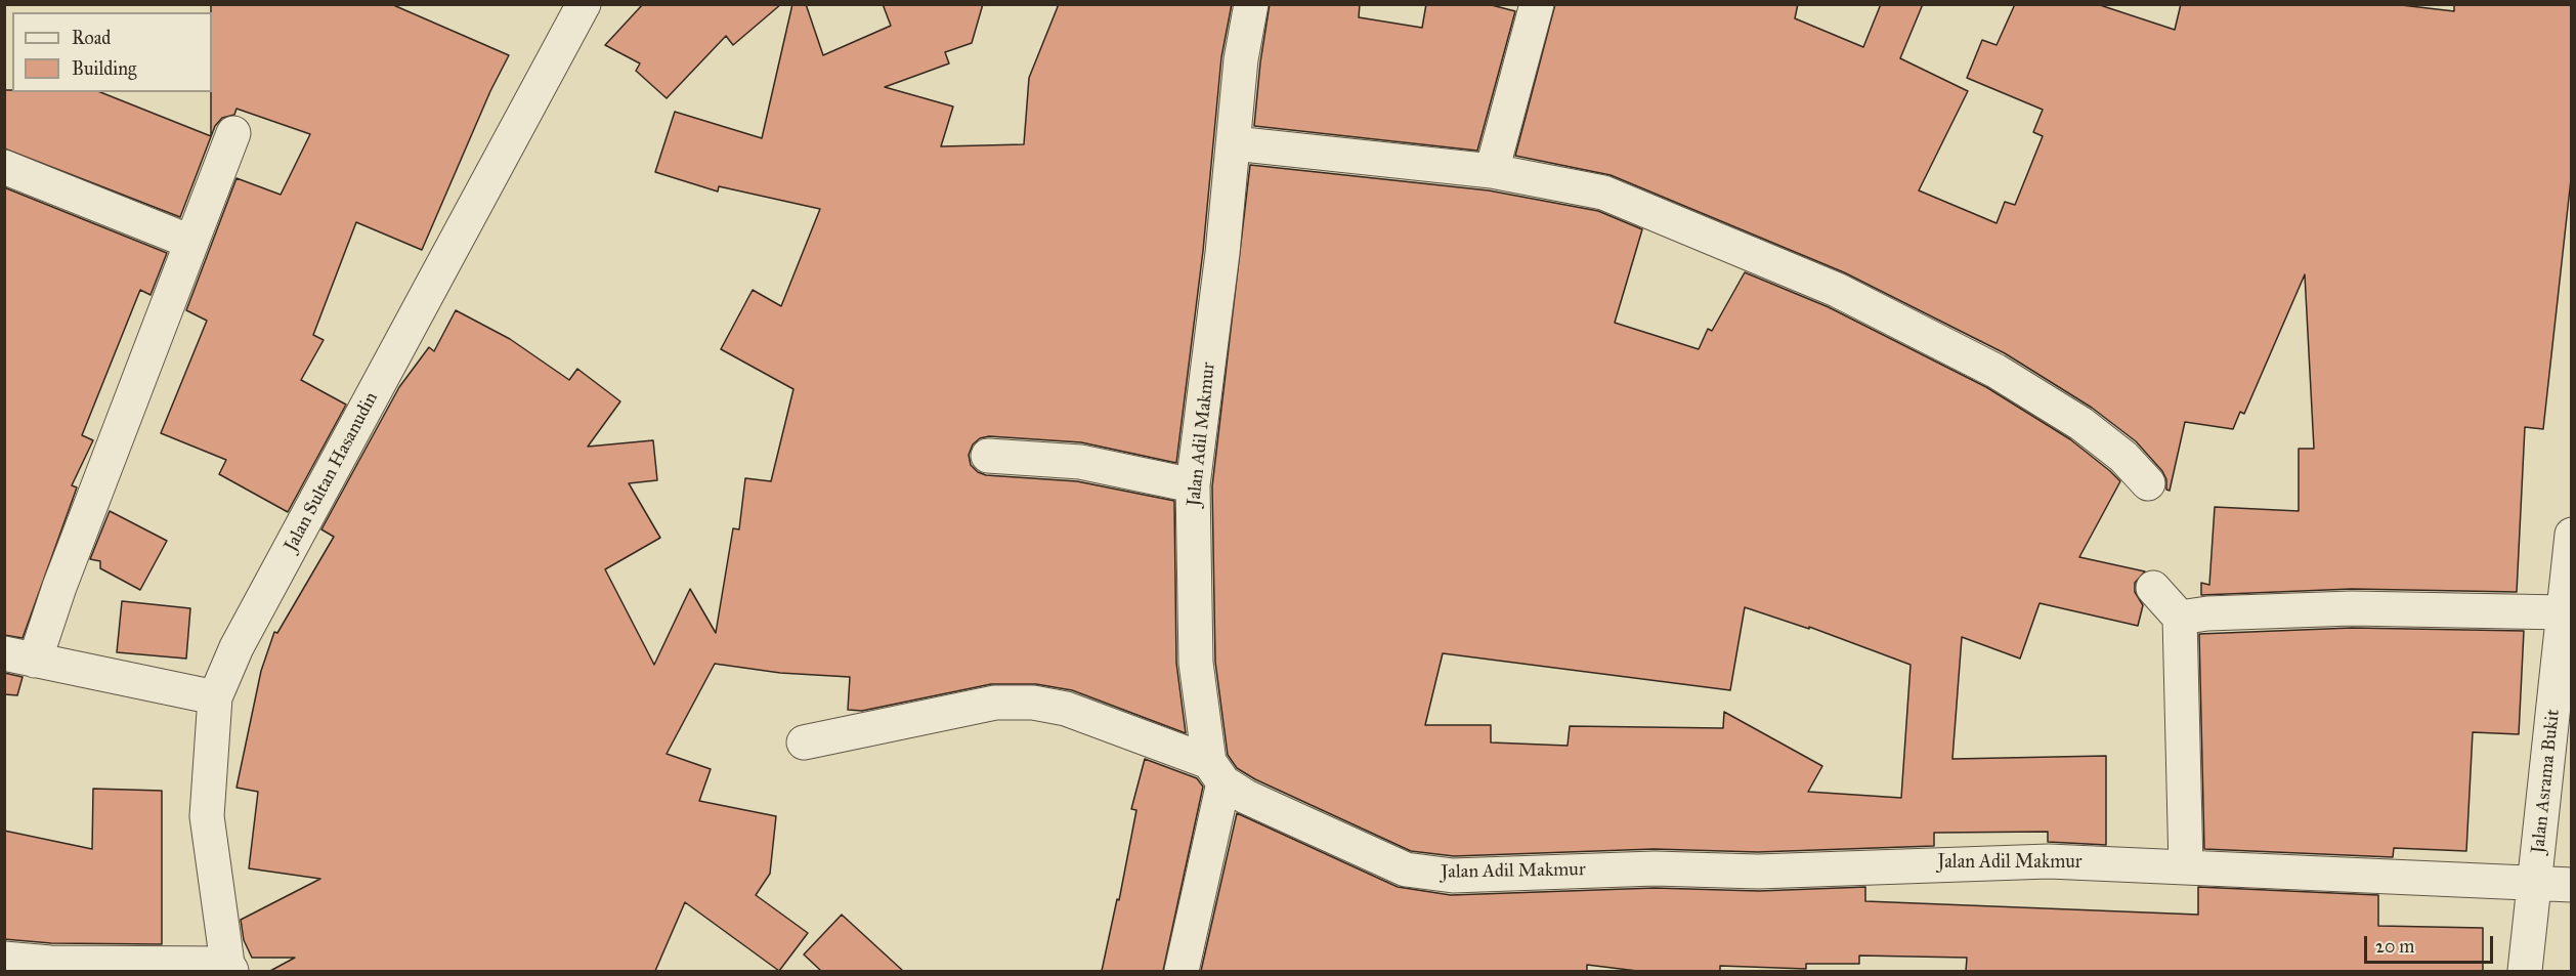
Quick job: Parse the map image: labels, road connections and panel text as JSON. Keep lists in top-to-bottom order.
{
  "streets": {
    "street": ["Jalan Adil Makmur", "Jalan Sultan Hasanudin", "Jalan Asrama Bukit"]
  },
  "crossings": [
    ["Jalan Adil Makmur", "Jalan Asrama Bukit"]
  ],
  "legend": ["Road", "Building"],
  "scale_bar": "20 m"
}
